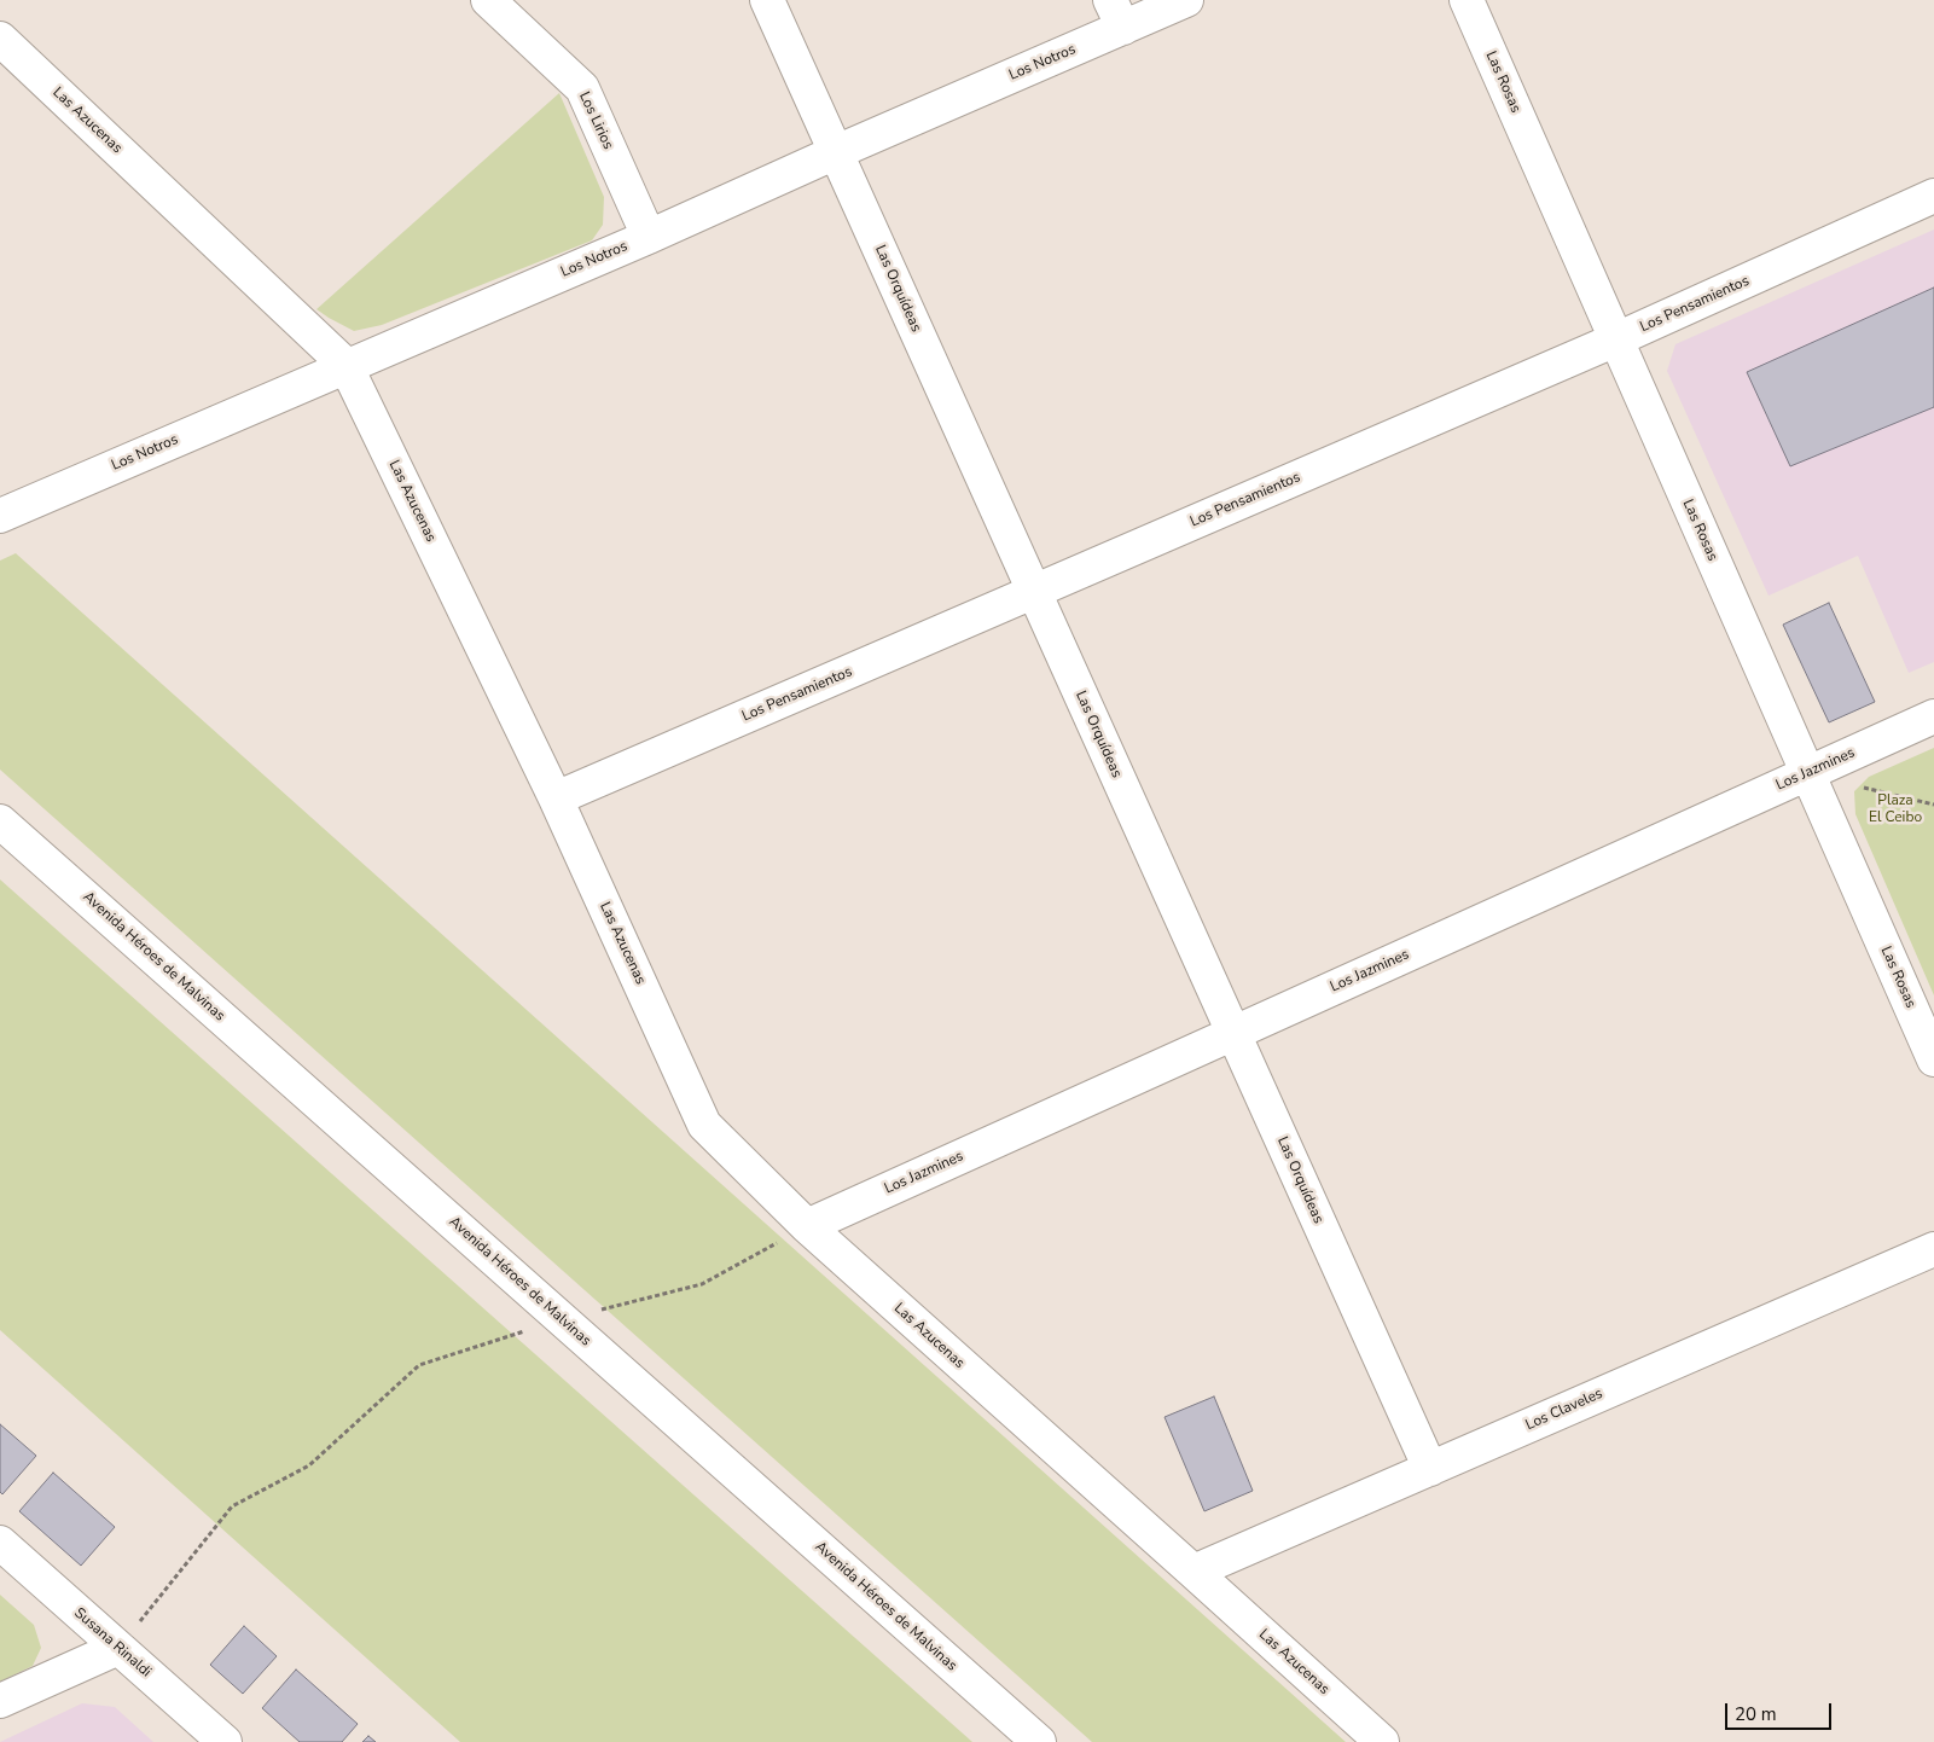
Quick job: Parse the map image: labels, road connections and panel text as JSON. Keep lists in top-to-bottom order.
{
  "streets": {
    "street": [
      "Los Notros",
      "Las Rosas",
      "Las Azucenas",
      "Los Lirios",
      "Las Orquídeas",
      "Los Pensamientos",
      "Los Jazmines",
      "Avenida Héroes de Malvinas",
      "Los Claveles",
      "Susana Rinaldi"
    ]
  },
  "crossings": [
    ["Los Notros", "Las Azucenas"],
    ["Los Notros", "Los Lirios"],
    ["Los Notros", "Las Orquídeas"],
    ["Las Rosas", "Los Pensamientos"],
    ["Las Rosas", "Los Jazmines"],
    ["Las Azucenas", "Los Pensamientos"],
    ["Las Azucenas", "Los Jazmines"],
    ["Las Azucenas", "Los Claveles"],
    ["Las Orquídeas", "Los Pensamientos"],
    ["Las Orquídeas", "Los Jazmines"],
    ["Las Orquídeas", "Los Claveles"]
  ],
  "parks": ["Plaza El Ceibo"],
  "scale_bar": "20 m"
}
